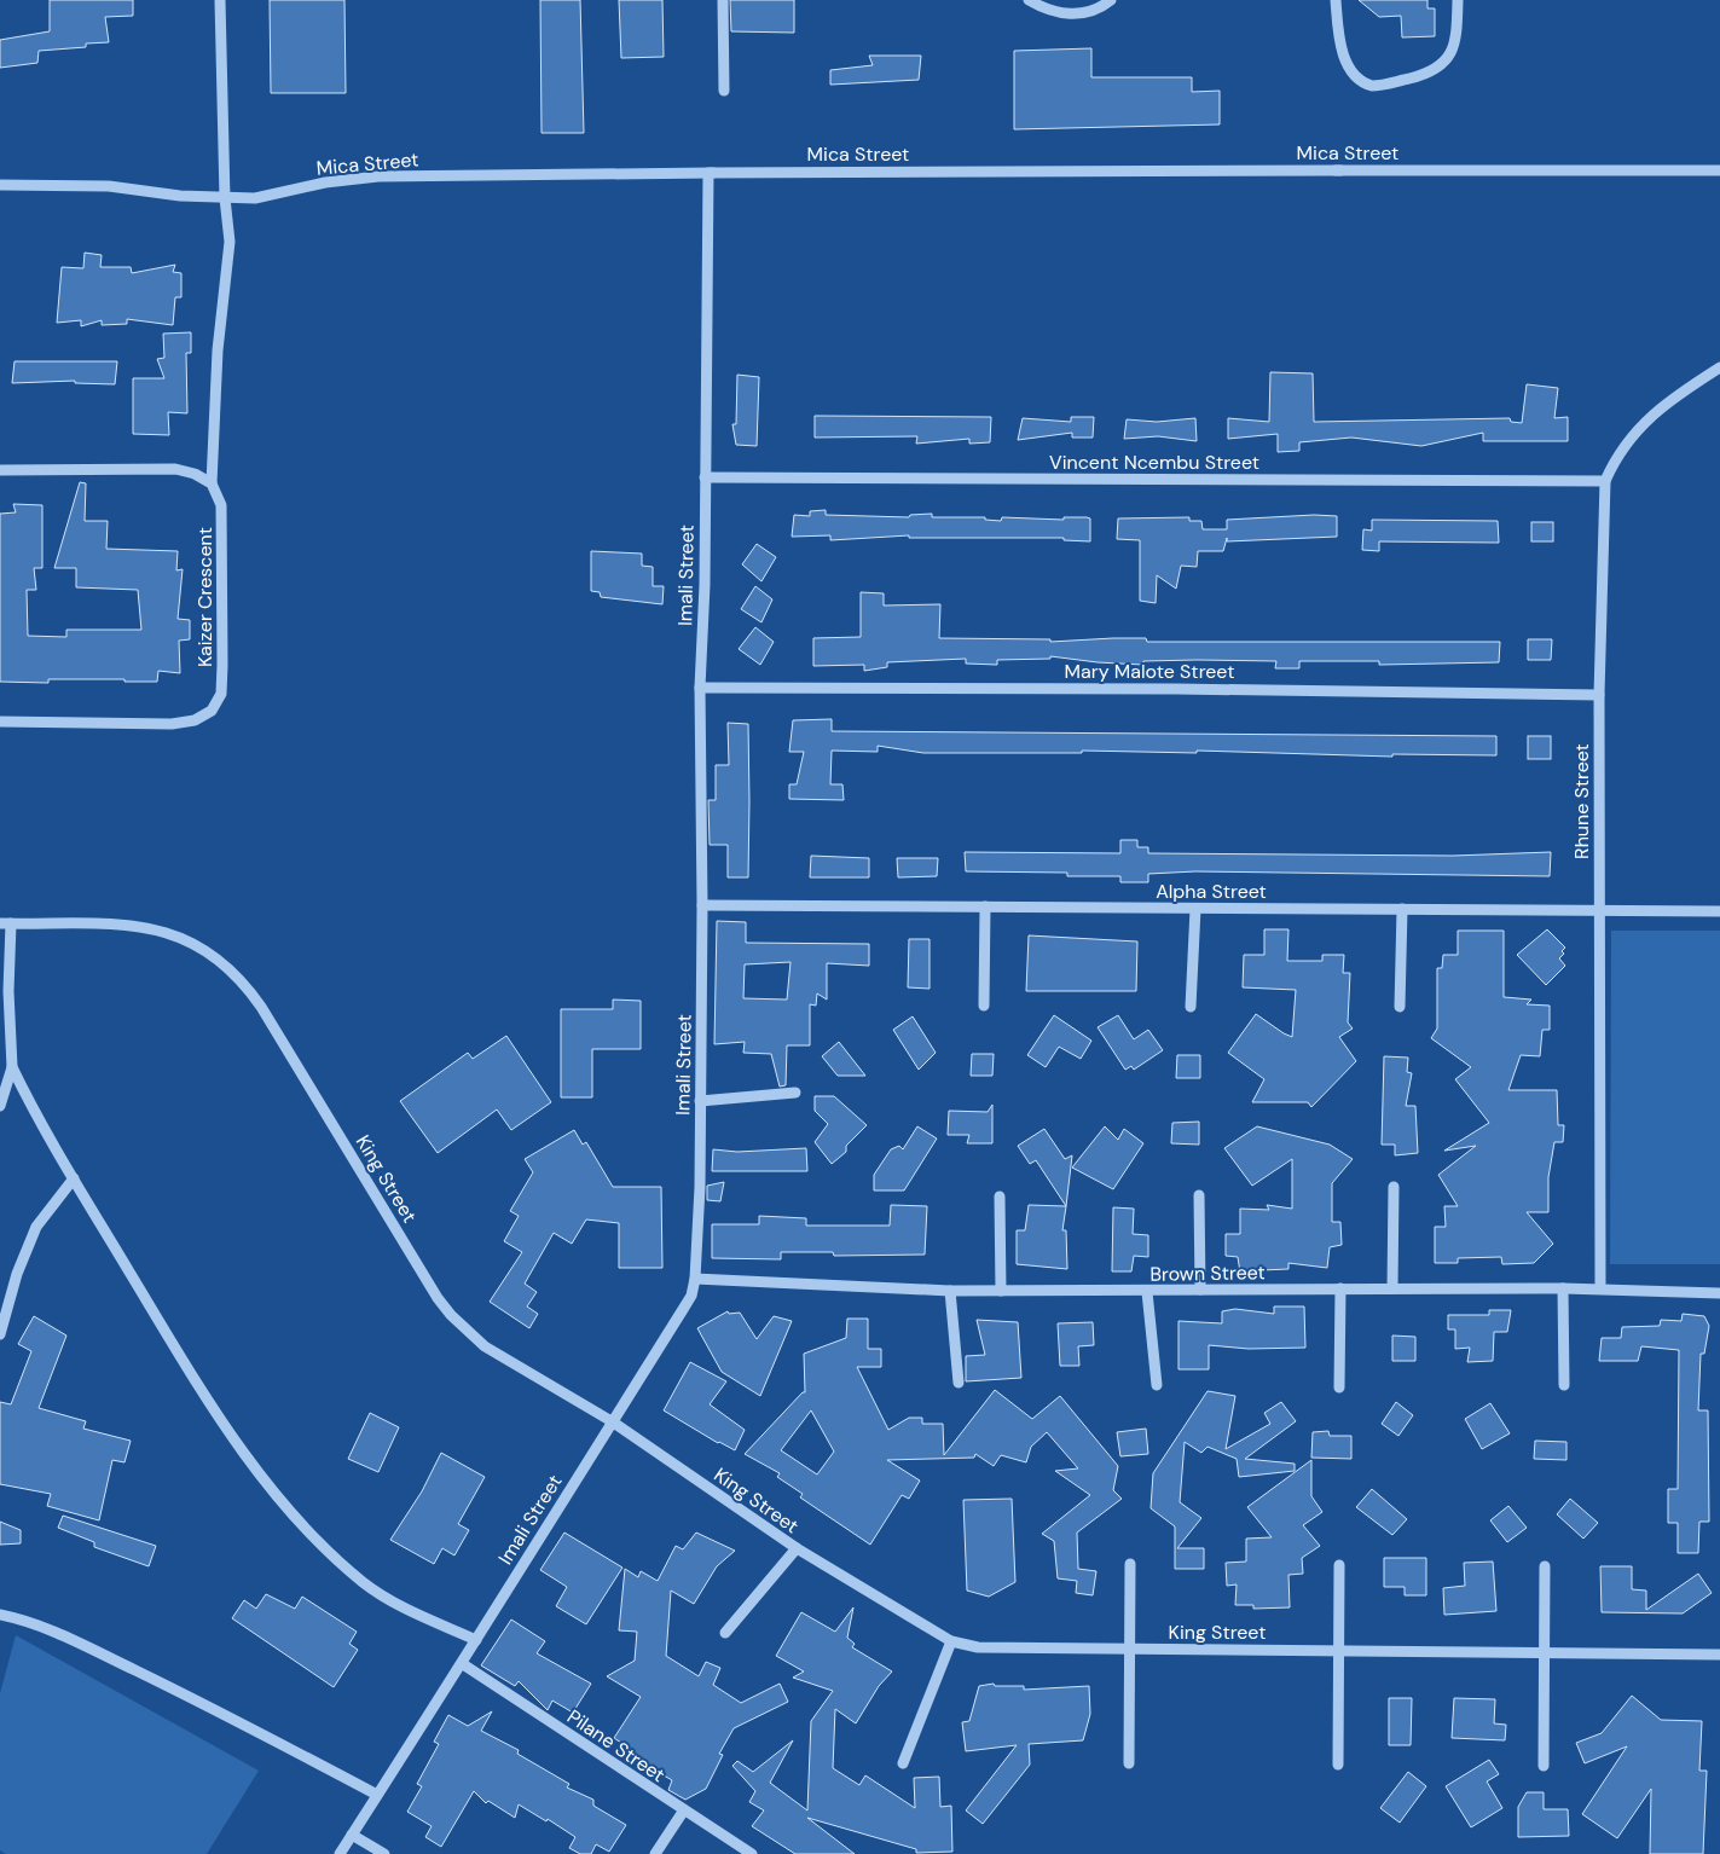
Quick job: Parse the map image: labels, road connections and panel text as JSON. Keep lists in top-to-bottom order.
{
  "streets": {
    "street": [
      "Mica Street",
      "Vincent Ncembu Street",
      "Imali Street",
      "Kaizer Crescent",
      "Mary Malote Street",
      "Rhune Street",
      "Alpha Street",
      "King Street",
      "Brown Street",
      "Pilane Street"
    ]
  },
  "crossings": [
    ["Mica Street", "Imali Street"],
    ["Vincent Ncembu Street", "Imali Street"],
    ["Vincent Ncembu Street", "Rhune Street"],
    ["Imali Street", "Mary Malote Street"],
    ["Imali Street", "Alpha Street"],
    ["Imali Street", "King Street"],
    ["Imali Street", "Brown Street"],
    ["Imali Street", "Pilane Street"],
    ["Mary Malote Street", "Rhune Street"],
    ["Rhune Street", "Alpha Street"],
    ["Rhune Street", "Brown Street"]
  ]
}
